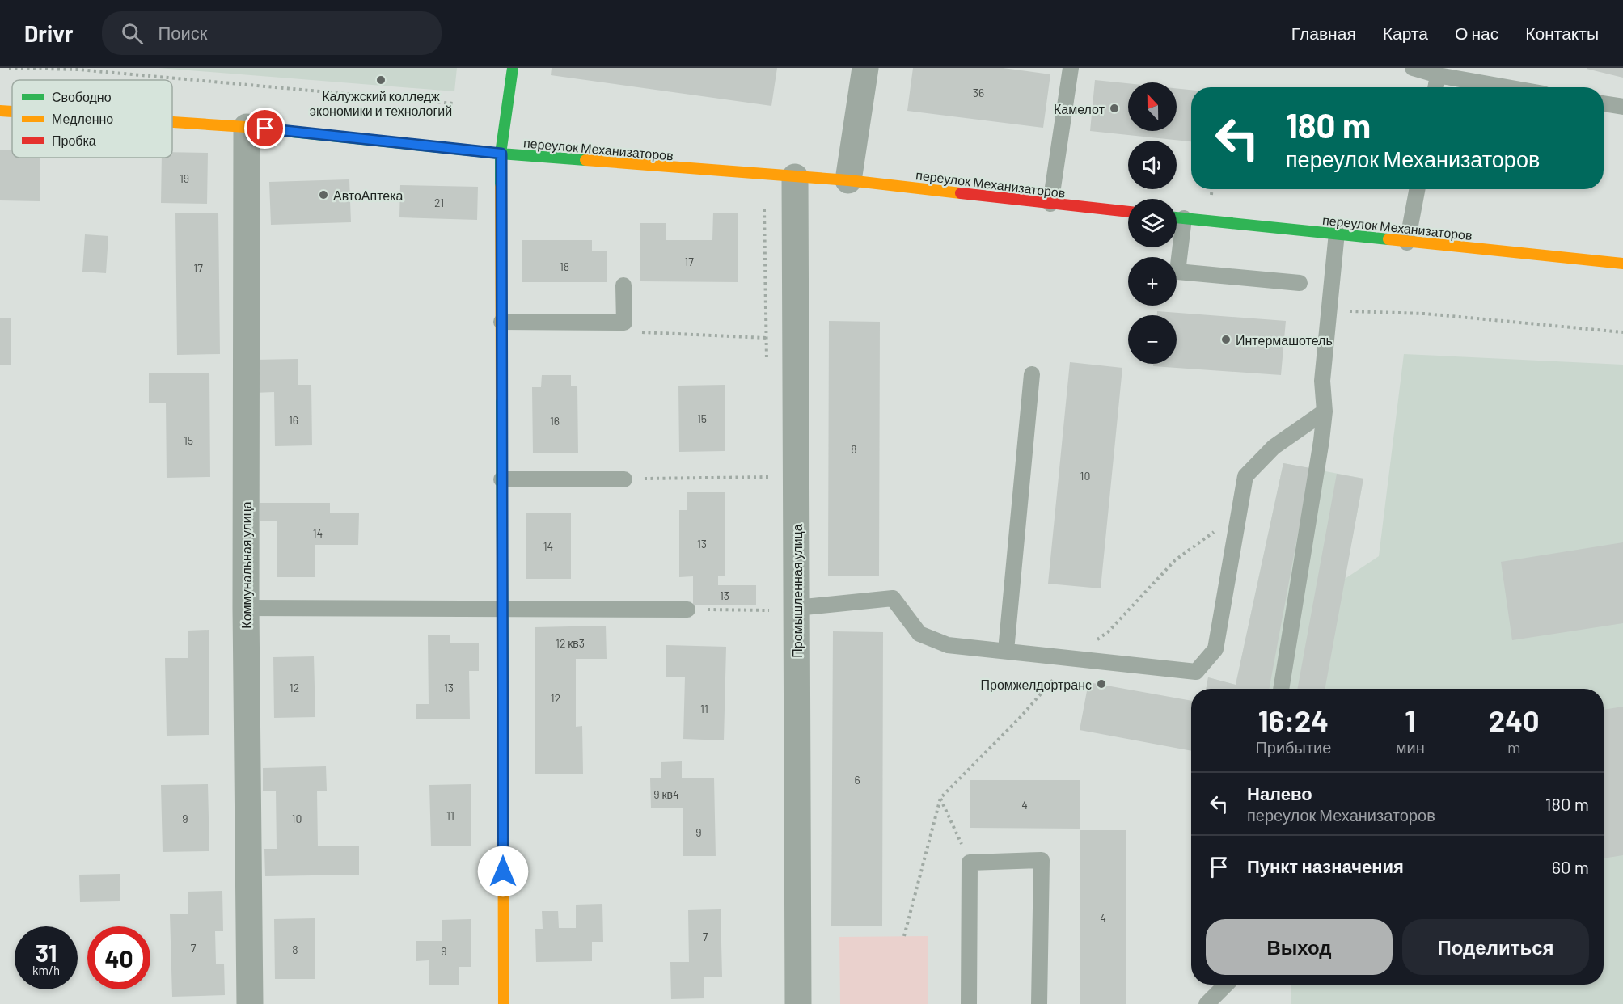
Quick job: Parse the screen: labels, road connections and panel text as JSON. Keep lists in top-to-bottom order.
{
  "streets": {
    "street": ["переулок Механизаторов", "Коммунальная улица", "Промышленная улица"]
  },
  "crossings": [
    ["переулок Механизаторов", "Коммунальная улица"],
    ["переулок Механизаторов", "Промышленная улица"]
  ],
  "places": [
    "Калужский колледж экономики и технологий",
    "Камелот",
    "АвтоАптека",
    "Интермашотель",
    "Промжелдортранс"
  ],
  "house_numbers": [
    "36",
    "19",
    "21",
    "17",
    "18",
    "17",
    "15",
    "16",
    "16",
    "15",
    "8",
    "10",
    "14",
    "13",
    "14",
    "13",
    "12 кв3",
    "12",
    "13",
    "12",
    "11",
    "6",
    "9 кв4",
    "4",
    "11",
    "9",
    "10",
    "9",
    "4",
    "7",
    "7",
    "8",
    "9"
  ],
  "legend": ["Свободно", "Медленно", "Пробка"],
  "north": "top",
  "page": {
    "header": "Drivr",
    "search": "Поиск",
    "nav": [
      "Главная",
      "Карта",
      "О нас",
      "Контакты"
    ],
    "map_buttons": ["+", "−"],
    "turn": ["180 m", "переулок Механизаторов"],
    "eta": [
      "16:24",
      "Прибытие",
      "1",
      "мин",
      "240",
      "m"
    ],
    "list": [
      {
        "name": "Налево",
        "note": "переулок Механизаторов",
        "value": "180 m"
      },
      {
        "name": "Пункт назначения",
        "value": "60 m"
      }
    ],
    "buttons": ["Выход", "Поделиться"],
    "speed": "31 km/h",
    "limit": "40"
  }
}
